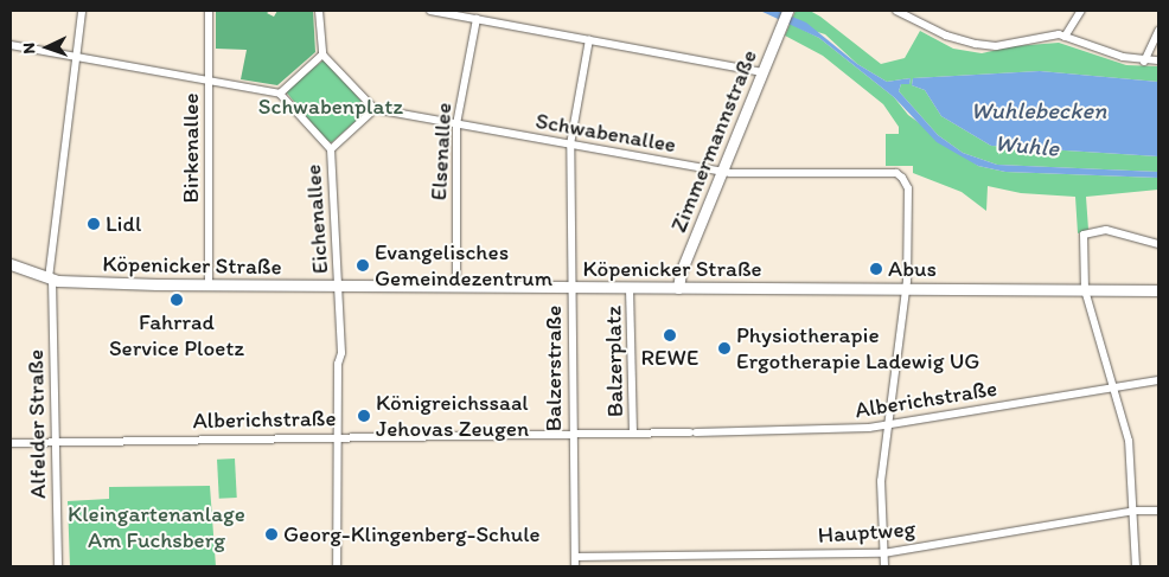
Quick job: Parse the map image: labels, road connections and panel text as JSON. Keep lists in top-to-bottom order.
{
  "streets": {
    "main road": ["Zimmermannstraße", "Köpenicker Straße"],
    "street": [
      "Schwabenallee",
      "Birkenallee",
      "Elsenallee",
      "Eichenallee",
      "Balzerplatz",
      "Balzerstraße",
      "Alberichstraße",
      "Alfelder Straße",
      "Hauptweg"
    ]
  },
  "crossings": [
    ["Schwabenallee", "Zimmermannstraße"],
    ["Schwabenallee", "Elsenallee"],
    ["Schwabenallee", "Köpenicker Straße"],
    ["Schwabenallee", "Balzerstraße"],
    ["Zimmermannstraße", "Köpenicker Straße"],
    ["Birkenallee", "Köpenicker Straße"],
    ["Elsenallee", "Köpenicker Straße"],
    ["Eichenallee", "Köpenicker Straße"],
    ["Eichenallee", "Alberichstraße"],
    ["Köpenicker Straße", "Balzerplatz"],
    ["Köpenicker Straße", "Balzerstraße"],
    ["Köpenicker Straße", "Alfelder Straße"],
    ["Balzerplatz", "Alberichstraße"],
    ["Balzerstraße", "Alberichstraße"],
    ["Balzerstraße", "Hauptweg"],
    ["Alberichstraße", "Alfelder Straße"]
  ],
  "water": ["Wuhlebecken", "Wuhle"],
  "parks": ["Schwabenplatz", "Kleingartenanlage Am Fuchsberg"],
  "places": [
    "Lidl",
    "Evangelisches Gemeindezentrum",
    "Abus",
    "Fahrrad Service Ploetz",
    "REWE",
    "Physiotherapie Ergotherapie Ladewig UG",
    "Königreichssaal Jehovas Zeugen",
    "Georg-Klingenberg-Schule"
  ],
  "north": "left"
}
